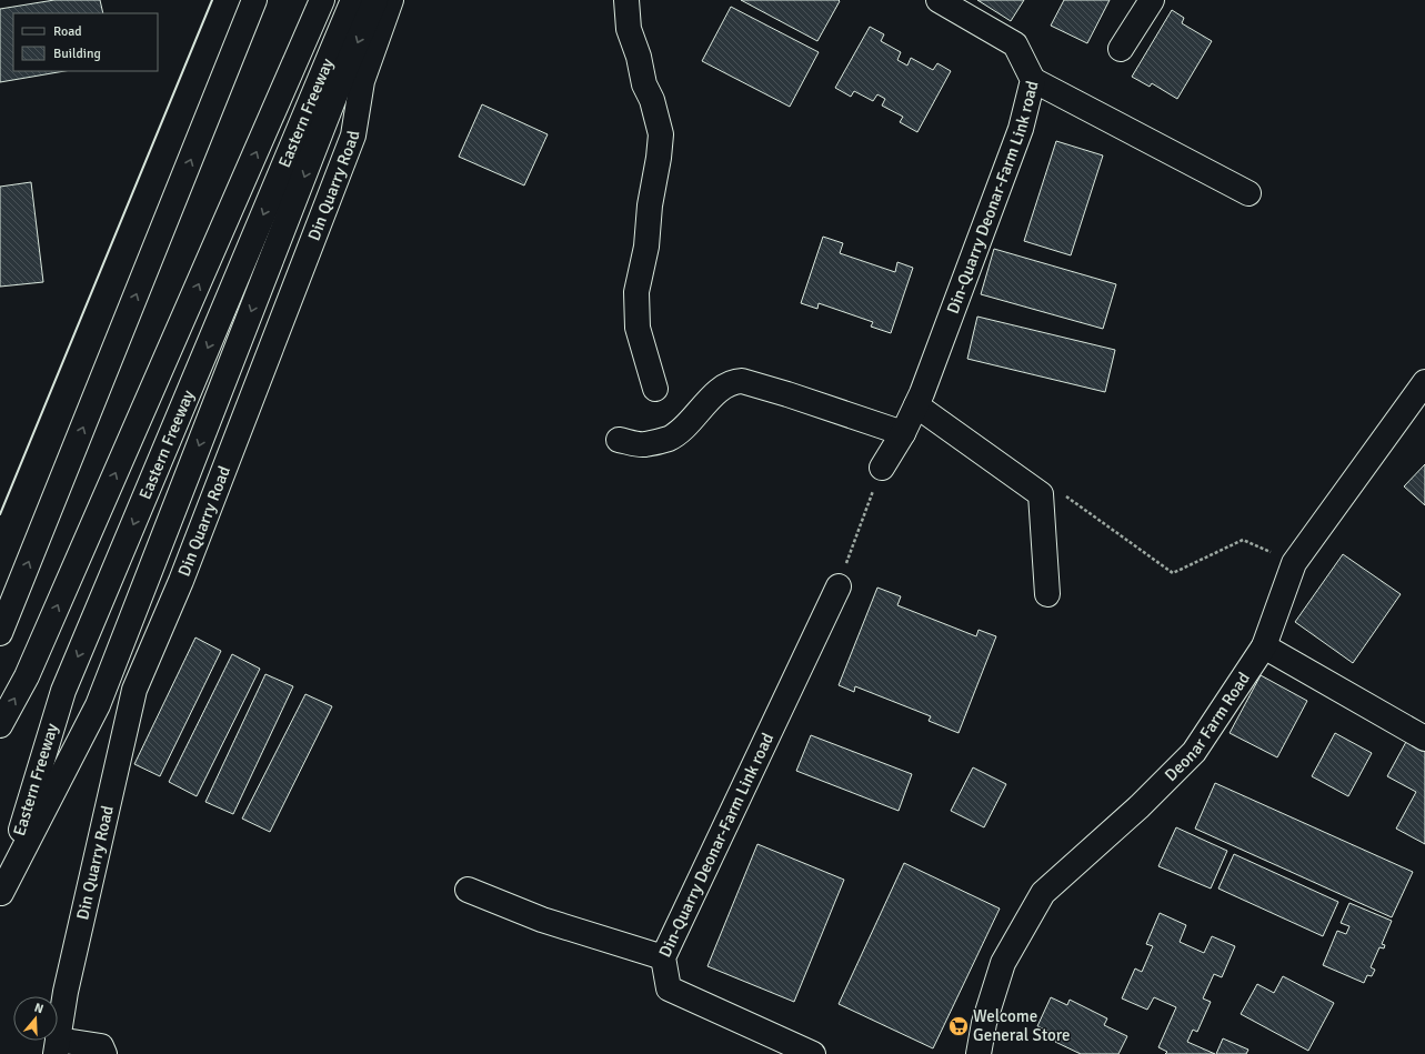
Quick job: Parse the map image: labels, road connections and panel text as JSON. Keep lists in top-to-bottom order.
{
  "streets": {
    "main road": [
      "Eastern Freeway",
      "Din Quarry Road",
      "Din-Quarry Deonar-Farm Link road",
      "Deonar Farm Road"
    ]
  },
  "places": {
    "supermarket": ["Welcome General Store"]
  },
  "legend": ["Road", "Building"],
  "north": "top"
}
